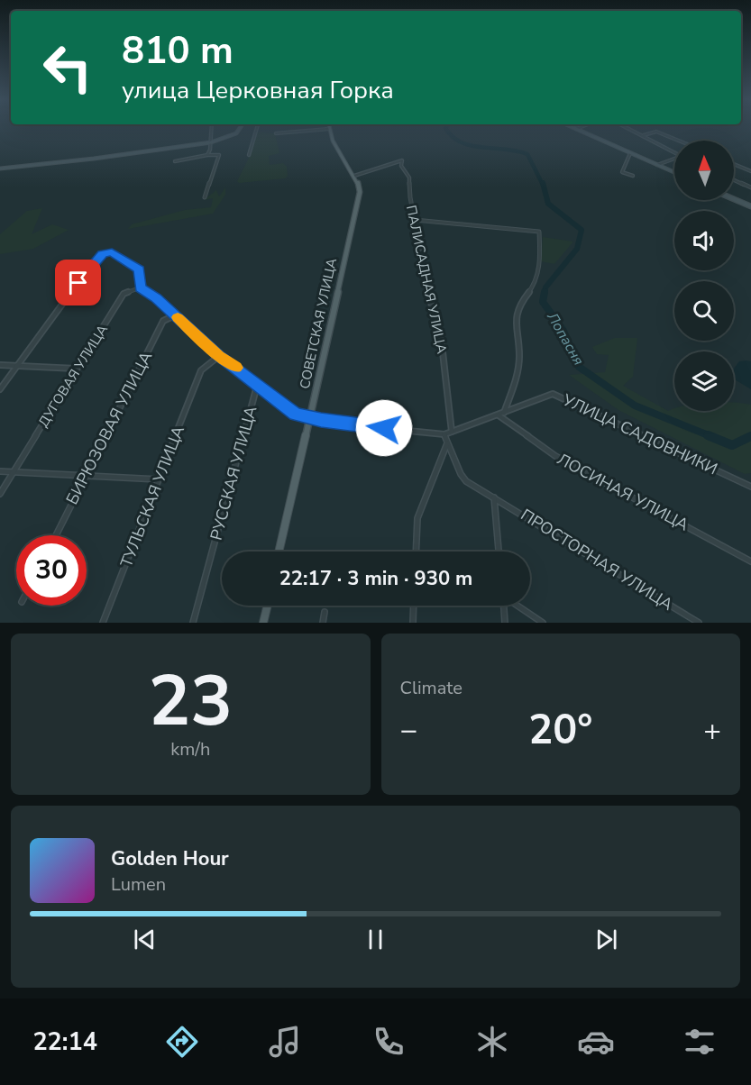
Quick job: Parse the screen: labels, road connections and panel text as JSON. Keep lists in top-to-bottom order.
{
  "streets": {
    "main road": ["СОВЕТСКАЯ УЛИЦА"],
    "street": [
      "ПАЛИСАДНАЯ УЛИЦА",
      "ДУГОВАЯ УЛИЦА",
      "БИРЮЗОВАЯ УЛИЦА",
      "УЛИЦА САДОВНИКИ",
      "РУССКАЯ УЛИЦА",
      "ЛОСИНАЯ УЛИЦА",
      "ТУЛЬСКАЯ УЛИЦА",
      "ПРОСТОРНАЯ УЛИЦА"
    ]
  },
  "crossings": [
    ["ПАЛИСАДНАЯ УЛИЦА", "СОВЕТСКАЯ УЛИЦА"],
    ["ПАЛИСАДНАЯ УЛИЦА", "УЛИЦА САДОВНИКИ"],
    ["УЛИЦА САДОВНИКИ", "ЛОСИНАЯ УЛИЦА"],
    ["УЛИЦА САДОВНИКИ", "ПРОСТОРНАЯ УЛИЦА"]
  ],
  "water": ["Лопасня"],
  "north": "top",
  "page": {
    "turn": ["810 m", "улица Церковная Горка"],
    "limit": "30",
    "trip": "22:17 · 3 min · 930 m",
    "tile": [
      ["23", "km/h"],
      "Climate"
    ],
    "heat": ["−", "20°", "+"],
    "song": ["Golden Hour", "Lumen"],
    "tabs": "22:14"
  }
}
